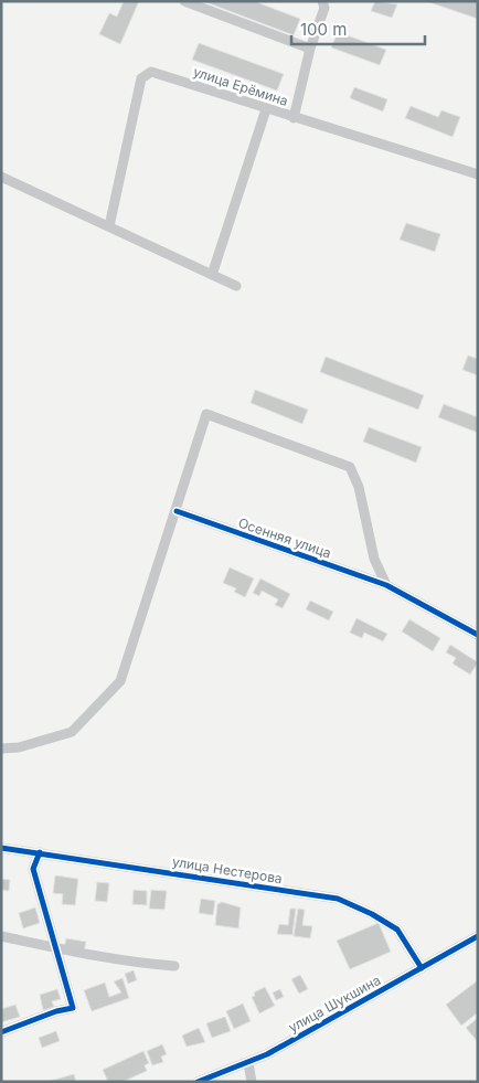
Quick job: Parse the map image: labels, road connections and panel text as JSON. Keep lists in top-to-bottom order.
{
  "streets": {
    "street": [
      "улица Ерёмина",
      "Осенняя улица",
      "улица Нестерова",
      "улица Шукшина"
    ]
  },
  "crossings": [
    ["улица Нестерова", "улица Шукшина"]
  ],
  "scale_bar": "100 m"
}
